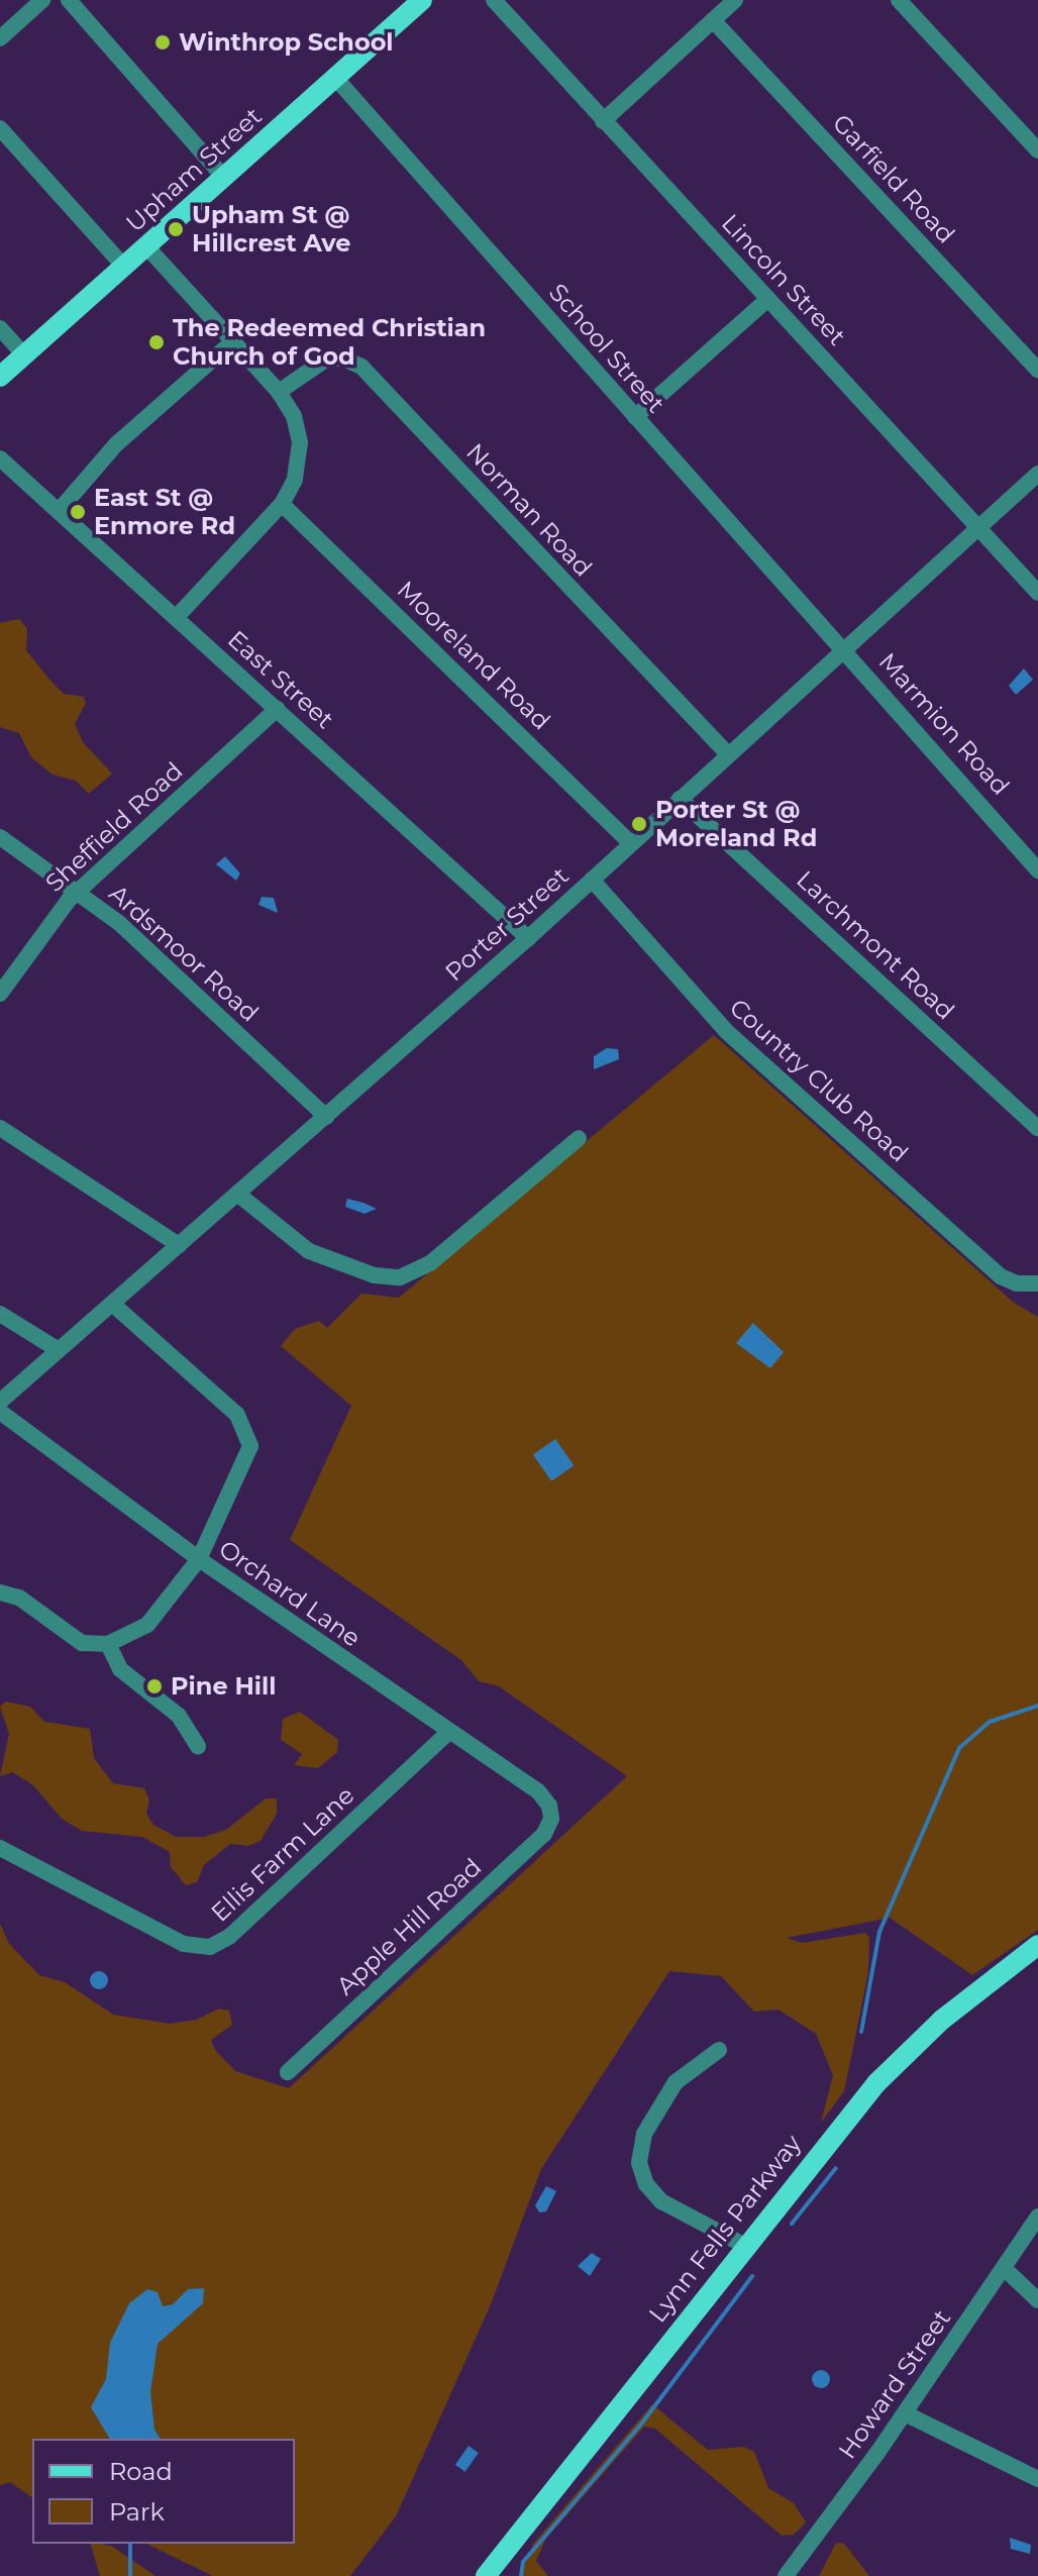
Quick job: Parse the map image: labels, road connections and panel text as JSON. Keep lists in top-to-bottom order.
{
  "streets": {
    "main road": ["Upham Street", "Lynn Fells Parkway"],
    "street": [
      "Garfield Road",
      "Lincoln Street",
      "School Street",
      "Norman Road",
      "Mooreland Road",
      "East Street",
      "Marmion Road",
      "Sheffield Road",
      "Porter Street",
      "Larchmont Road",
      "Ardsmoor Road",
      "Country Club Road",
      "Orchard Lane",
      "Ellis Farm Lane",
      "Apple Hill Road",
      "Howard Street"
    ]
  },
  "crossings": [
    ["Upham Street", "School Street"],
    ["Lincoln Street", "Porter Street"],
    ["School Street", "Marmion Road"],
    ["School Street", "Porter Street"],
    ["Norman Road", "Porter Street"],
    ["Mooreland Road", "Porter Street"],
    ["East Street", "Sheffield Road"],
    ["East Street", "Porter Street"],
    ["Marmion Road", "Porter Street"],
    ["Sheffield Road", "Ardsmoor Road"],
    ["Porter Street", "Larchmont Road"],
    ["Porter Street", "Ardsmoor Road"],
    ["Porter Street", "Country Club Road"],
    ["Orchard Lane", "Ellis Farm Lane"],
    ["Orchard Lane", "Apple Hill Road"]
  ],
  "places": [
    "Winthrop School",
    "Upham St @ Hillcrest Ave",
    "The Redeemed Christian Church of God",
    "East St @ Enmore Rd",
    "Porter St @ Moreland Rd",
    "Pine Hill"
  ],
  "legend": ["Road", "Park"]
}
